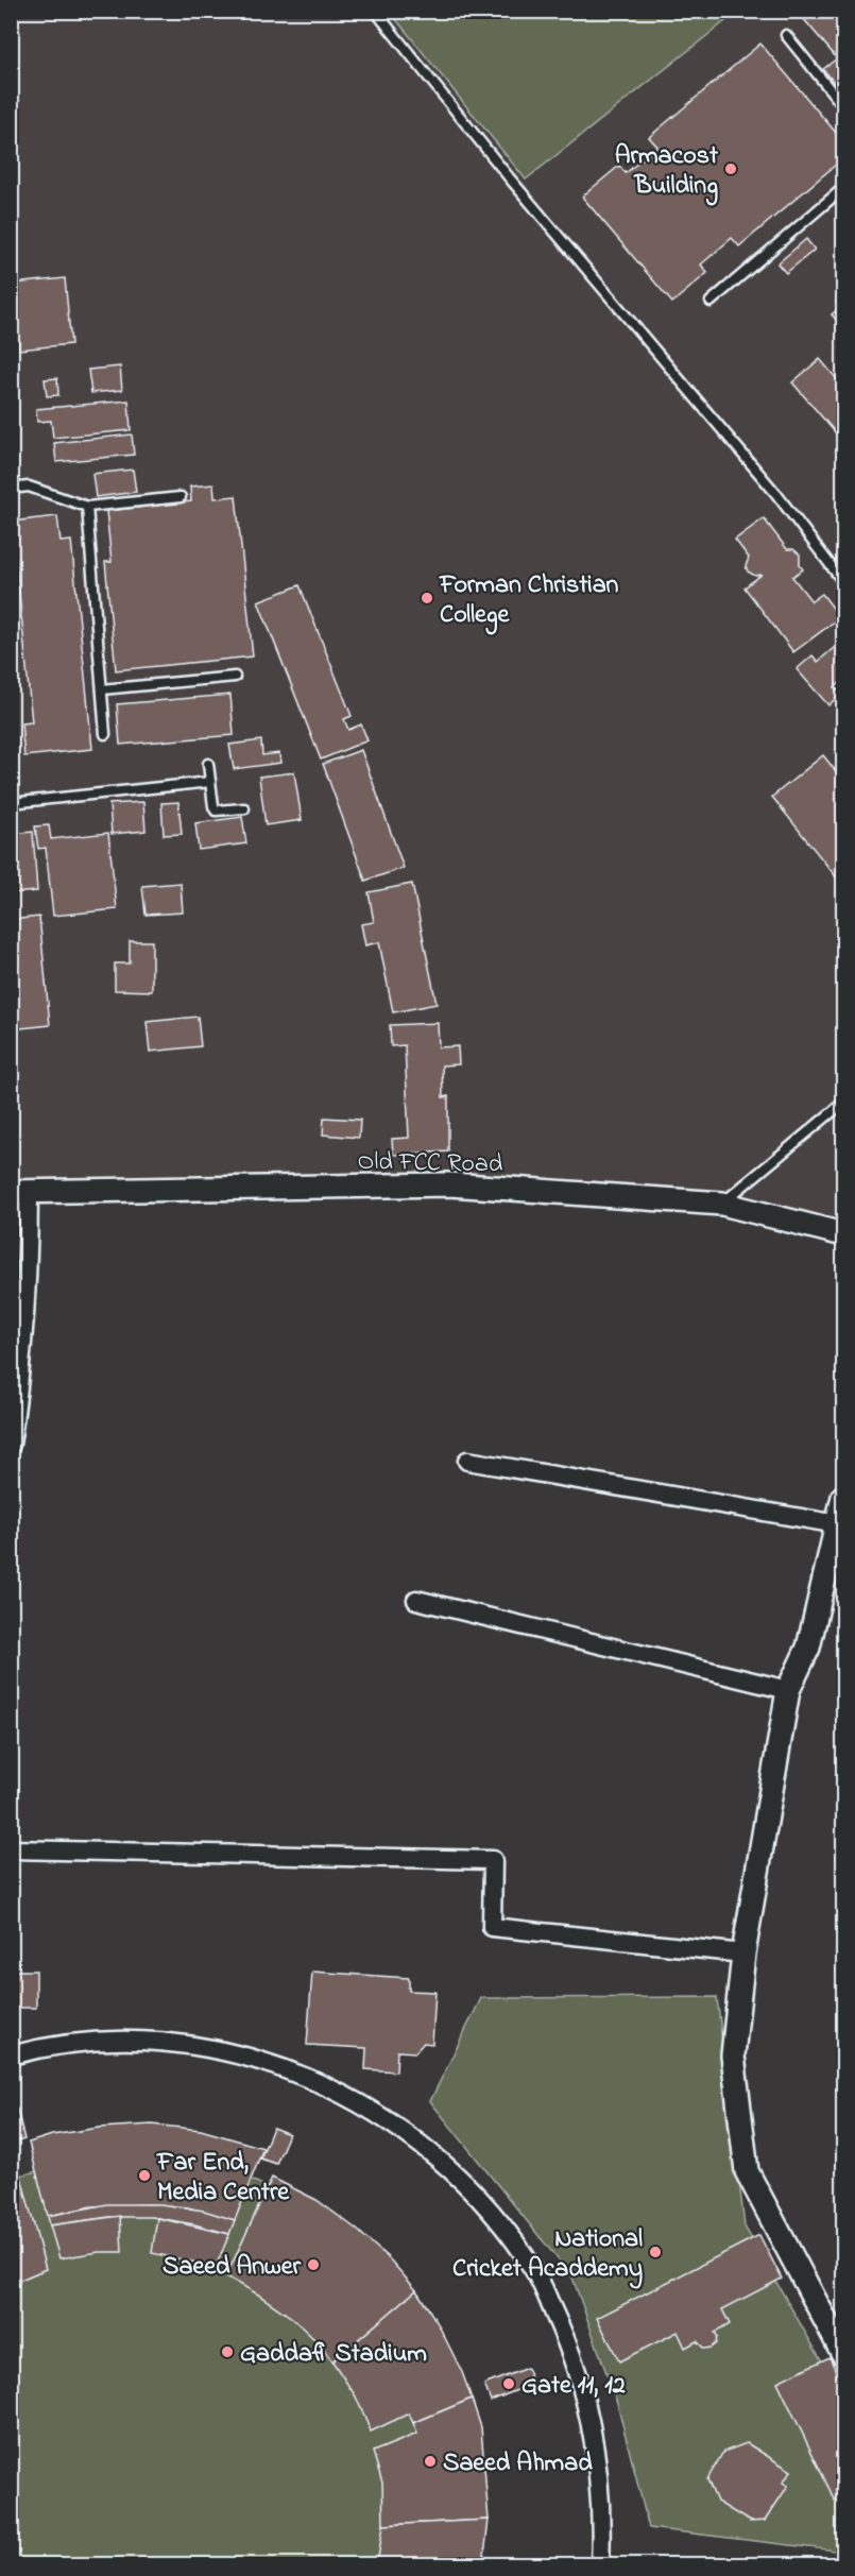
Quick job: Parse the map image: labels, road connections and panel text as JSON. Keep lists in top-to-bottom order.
{
  "streets": {
    "street": ["Old FCC Road"]
  },
  "places": [
    "Armacost Building",
    "Forman Christian College",
    "Far End, Media Centre",
    "National Cricket Acaddemy",
    "Saeed Anwer",
    "Gaddafi Stadium",
    "Gate 11, 12",
    "Saeed Ahmad"
  ]
}
